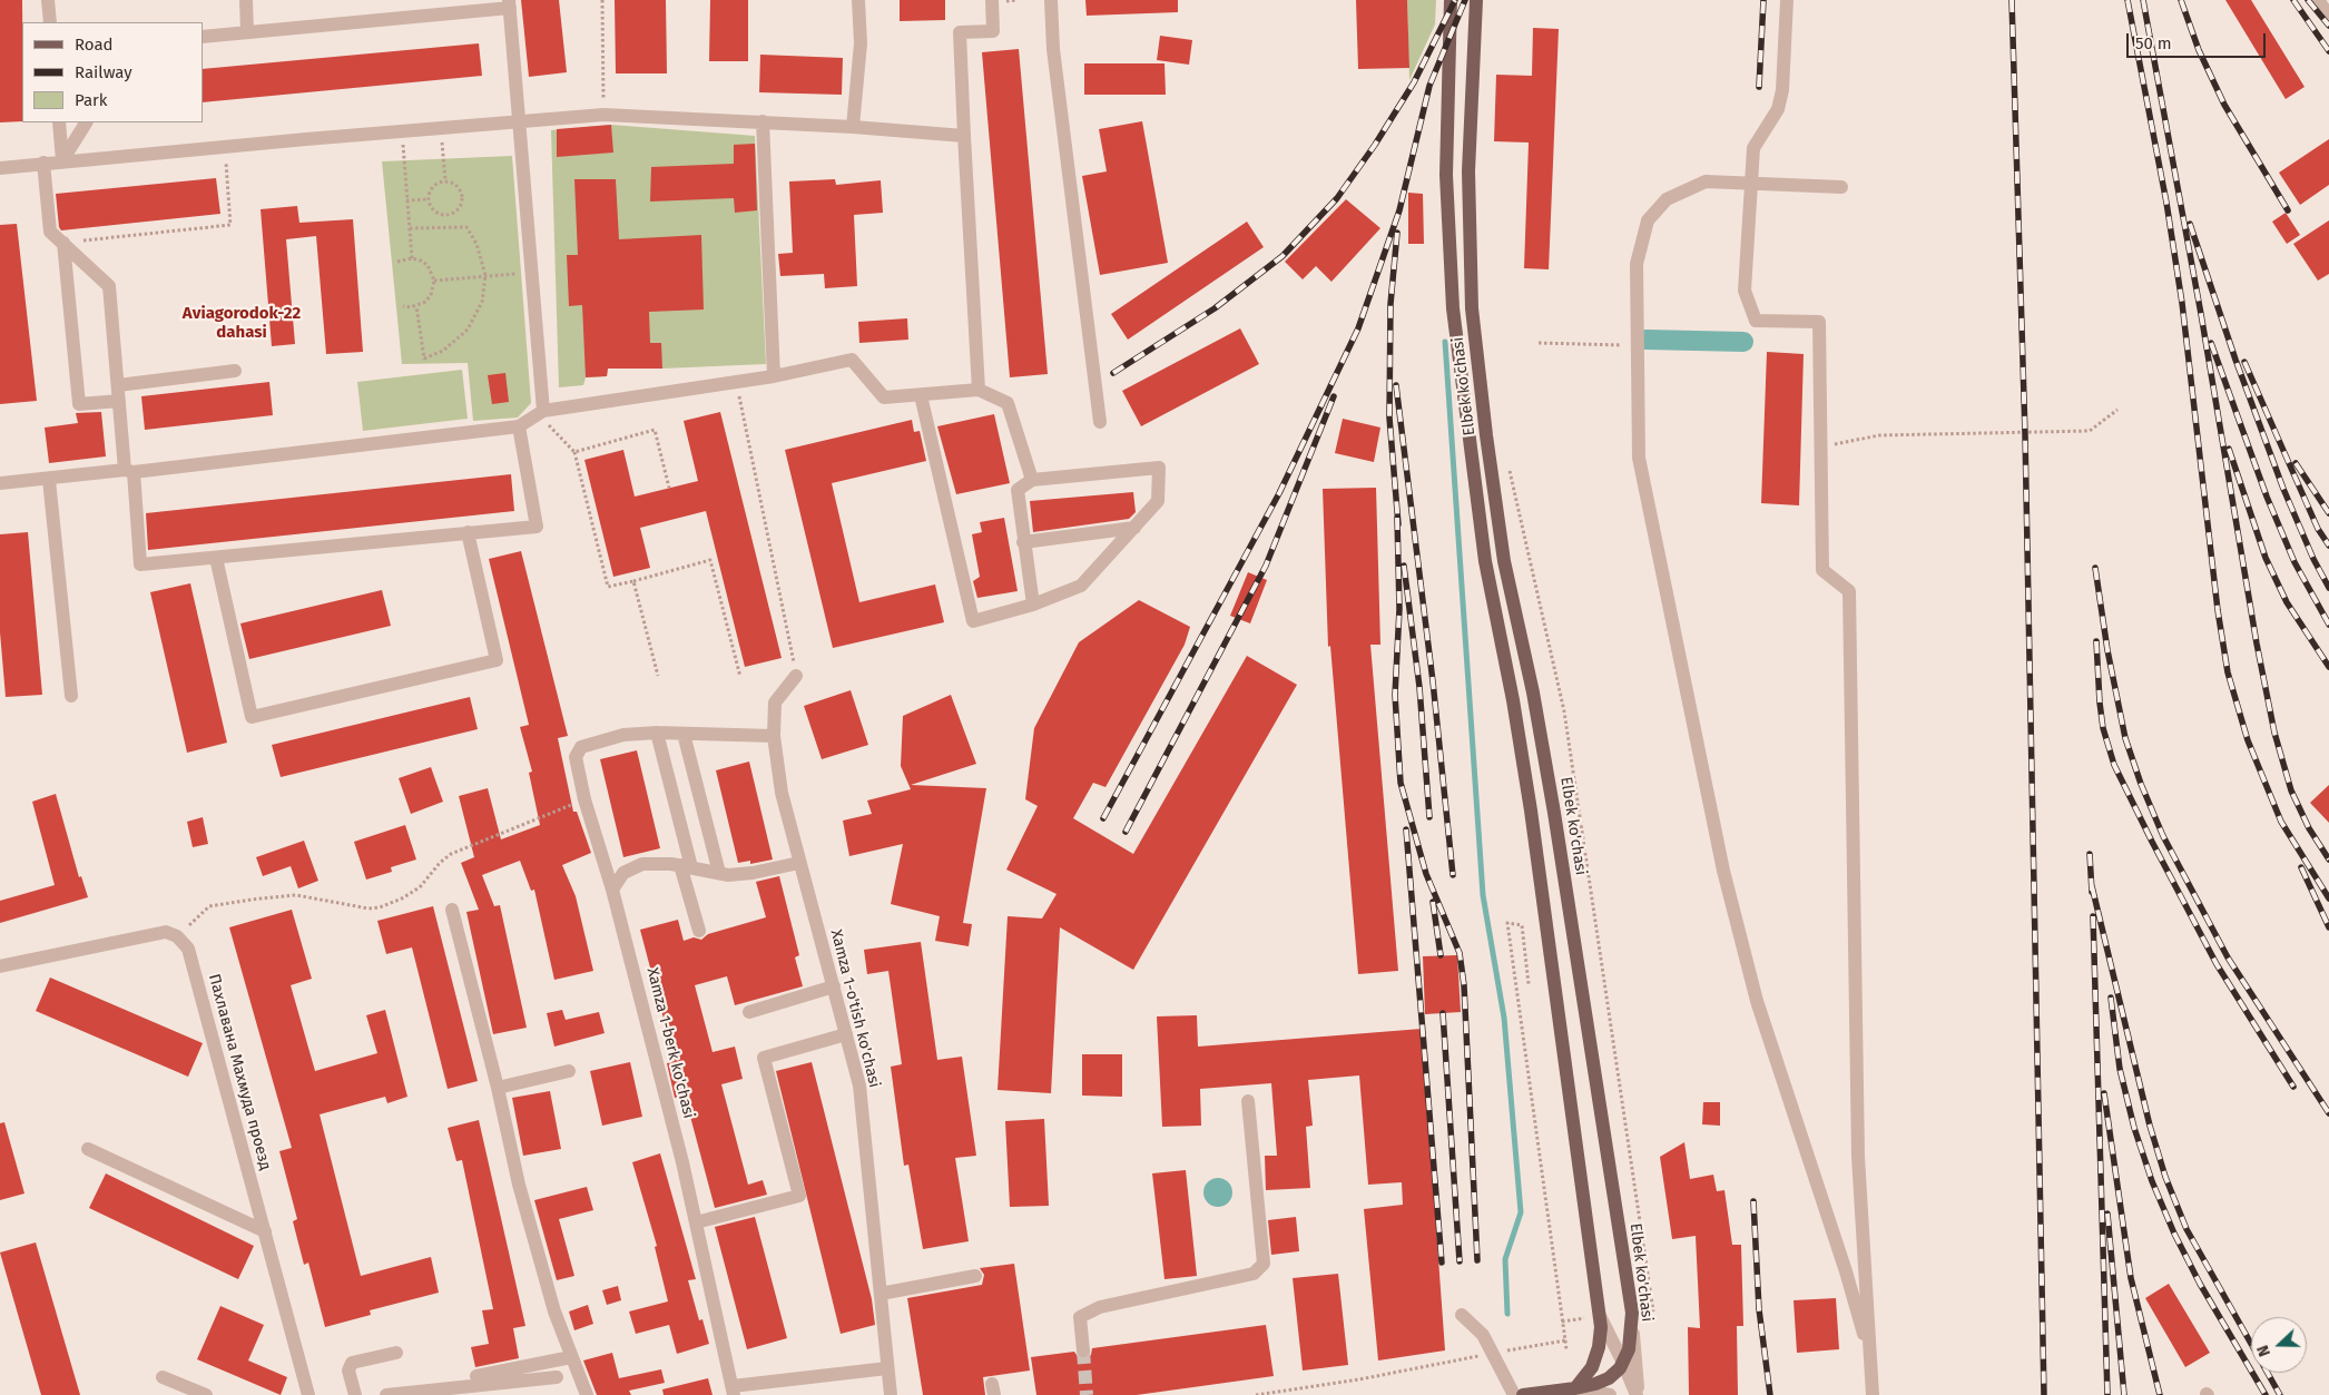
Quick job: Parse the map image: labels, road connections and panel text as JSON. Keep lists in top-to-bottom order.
{
  "streets": {
    "main road": ["Elbek ko'chasi"],
    "street": ["Xamza 1-o'tish ko'chasi", "Xamza 1-berk ko'chasi", "Пахлавана Махмуда проезд"]
  },
  "crossings": [
    ["Xamza 1-o'tish ko'chasi", "Xamza 1-berk ko'chasi"]
  ],
  "districts": ["Aviagorodok-22 dahasi"],
  "legend": ["Road", "Railway", "Park"],
  "scale_bar": "50 m",
  "north": "left"
}
